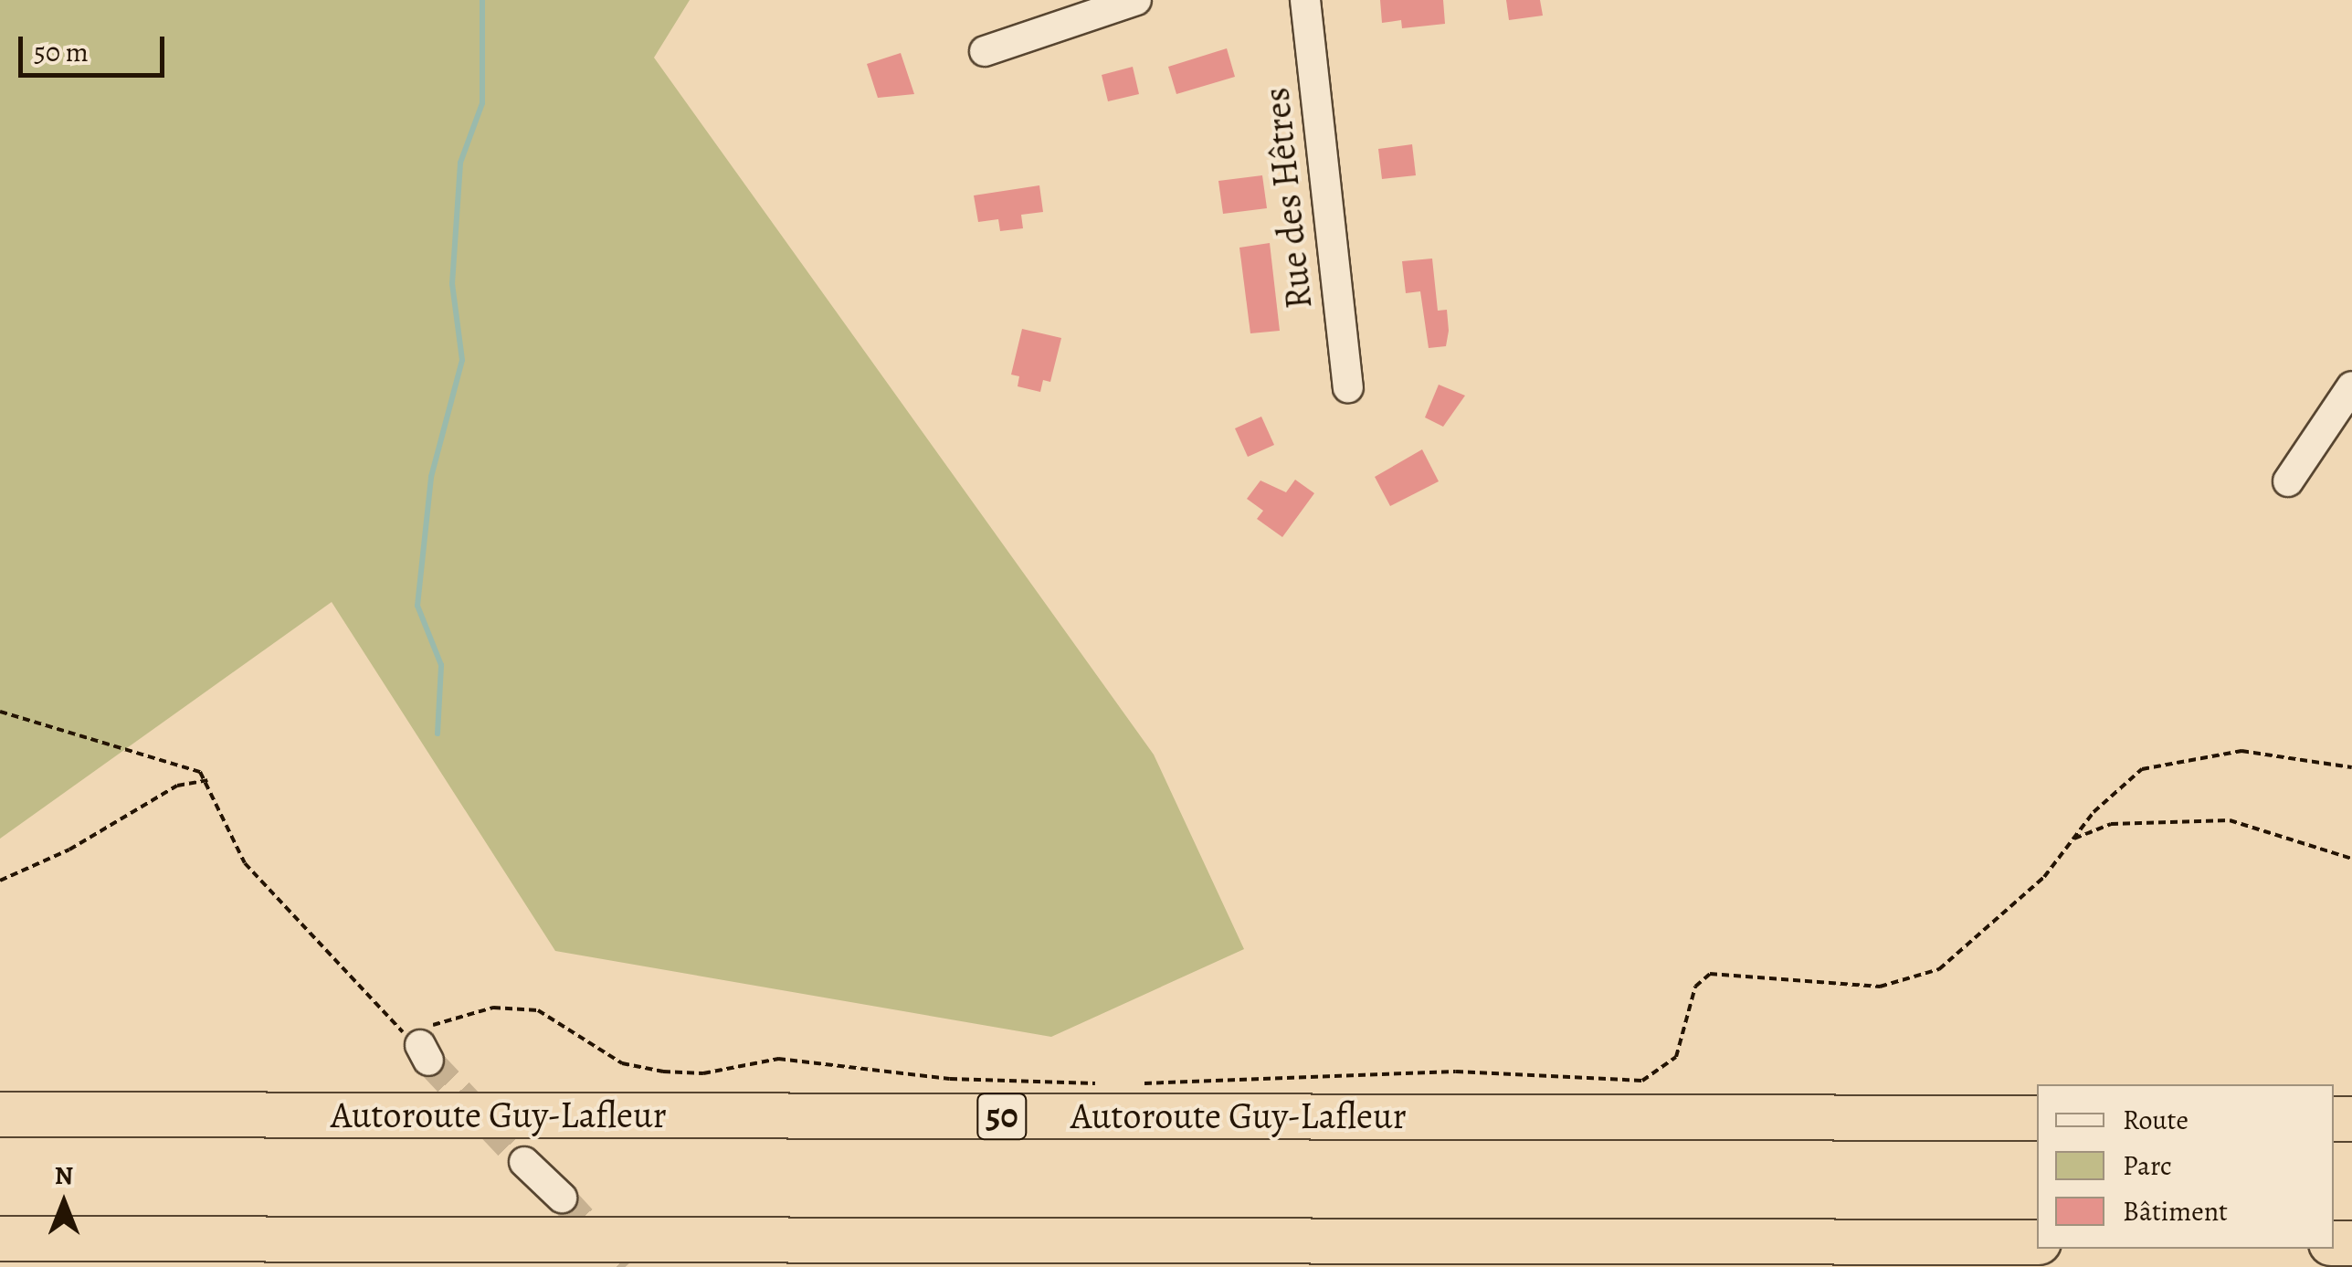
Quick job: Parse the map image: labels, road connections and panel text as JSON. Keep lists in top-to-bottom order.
{
  "streets": {
    "highway": ["Autoroute Guy-Lafleur", "50"],
    "street": ["Rue des Hêtres"]
  },
  "legend": ["Route", "Parc", "Bâtiment"],
  "scale_bar": "50 m",
  "north": "top"
}
